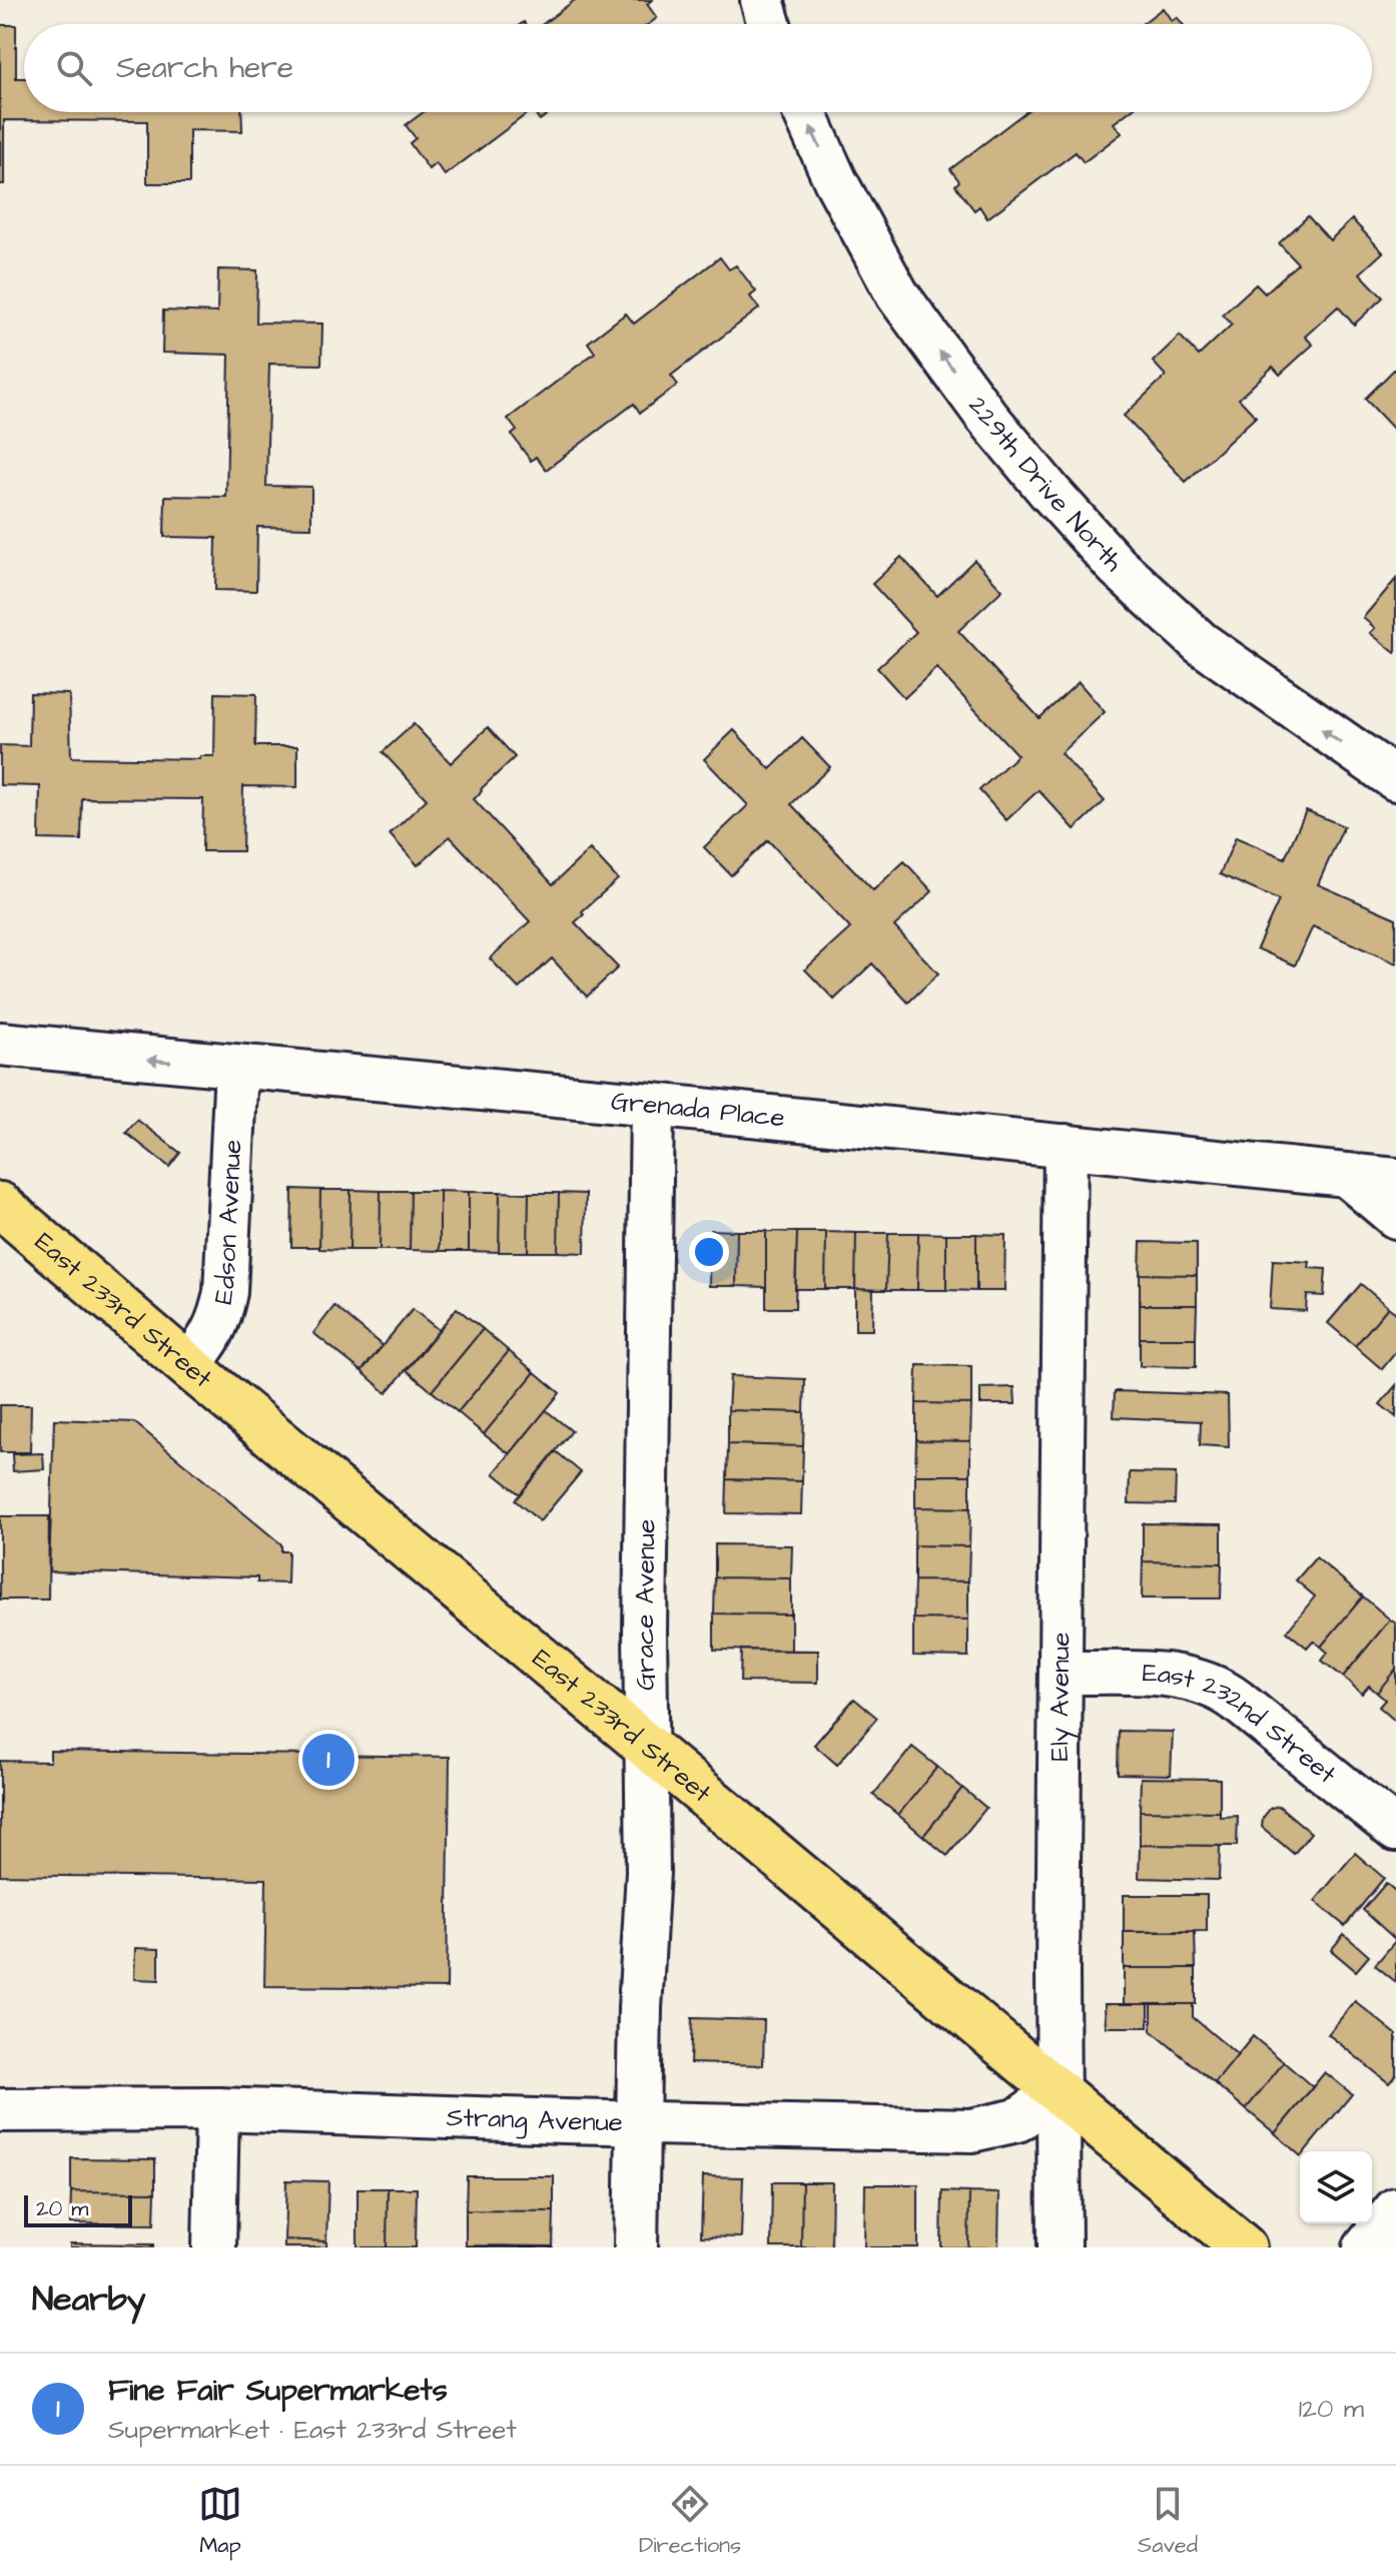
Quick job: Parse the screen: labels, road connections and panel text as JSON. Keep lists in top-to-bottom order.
{
  "streets": {
    "main road": ["East 233rd Street"],
    "street": [
      "229th Drive North",
      "Grenada Place",
      "Edson Avenue",
      "Grace Avenue",
      "Ely Avenue",
      "East 232nd Street",
      "Strang Avenue"
    ]
  },
  "crossings": [
    ["Grenada Place", "Edson Avenue"],
    ["Grenada Place", "Grace Avenue"],
    ["Grenada Place", "Ely Avenue"],
    ["Edson Avenue", "East 233rd Street"],
    ["East 233rd Street", "Grace Avenue"],
    ["East 233rd Street", "Ely Avenue"],
    ["East 233rd Street", "Strang Avenue"],
    ["Grace Avenue", "Strang Avenue"],
    ["Ely Avenue", "East 232nd Street"],
    ["Ely Avenue", "Strang Avenue"]
  ],
  "one_way": ["229th Drive North"],
  "scale_bar": "20 m",
  "page": {
    "search": "Search here",
    "pins": "1",
    "scale": "20 m",
    "heading": "Nearby",
    "list": [
      {
        "mark": "1",
        "name": "Fine Fair Supermarkets",
        "note": "Supermarket · East 233rd Street",
        "value": "120 m"
      }
    ],
    "nav": ["Map", "Directions", "Saved"]
  }
}
